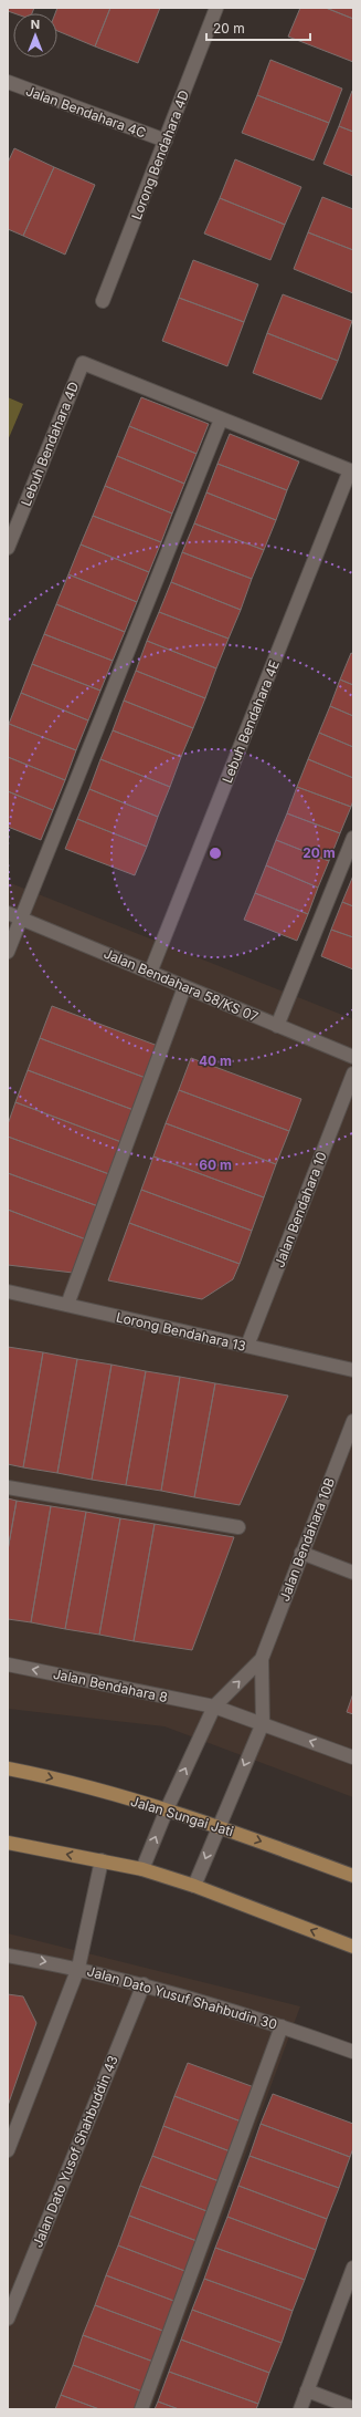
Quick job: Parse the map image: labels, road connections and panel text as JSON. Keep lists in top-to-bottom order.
{
  "streets": {
    "main road": ["Jalan Sungai Jati"],
    "street": [
      "Jalan Bendahara 4C",
      "Lorong Bendahara 4D",
      "Lebuh Bendahara 4D",
      "Lebuh Bendahara 4E",
      "Jalan Bendahara 58/KS 07",
      "Jalan Bendahara 10",
      "Lorong Bendahara 13",
      "Jalan Bendahara 10B",
      "Jalan Bendahara 8",
      "Jalan Dato Yusuf Shahbudin 30",
      "Jalan Dato Yusof Shahbuddin 43"
    ]
  },
  "crossings": [
    ["Jalan Bendahara 4C", "Lorong Bendahara 4D"],
    ["Lebuh Bendahara 4D", "Lebuh Bendahara 4E"],
    ["Lebuh Bendahara 4E", "Jalan Bendahara 58/KS 07"],
    ["Jalan Bendahara 10", "Lorong Bendahara 13"],
    ["Jalan Bendahara 10B", "Jalan Bendahara 8"],
    ["Jalan Bendahara 10B", "Jalan Sungai Jati"],
    ["Jalan Dato Yusuf Shahbudin 30", "Jalan Dato Yusof Shahbuddin 43"]
  ],
  "one_way": ["Jalan Bendahara 8"],
  "scale_bar": "20 m",
  "north": "top",
  "rings": ["20 m", "40 m", "60 m"]
}
